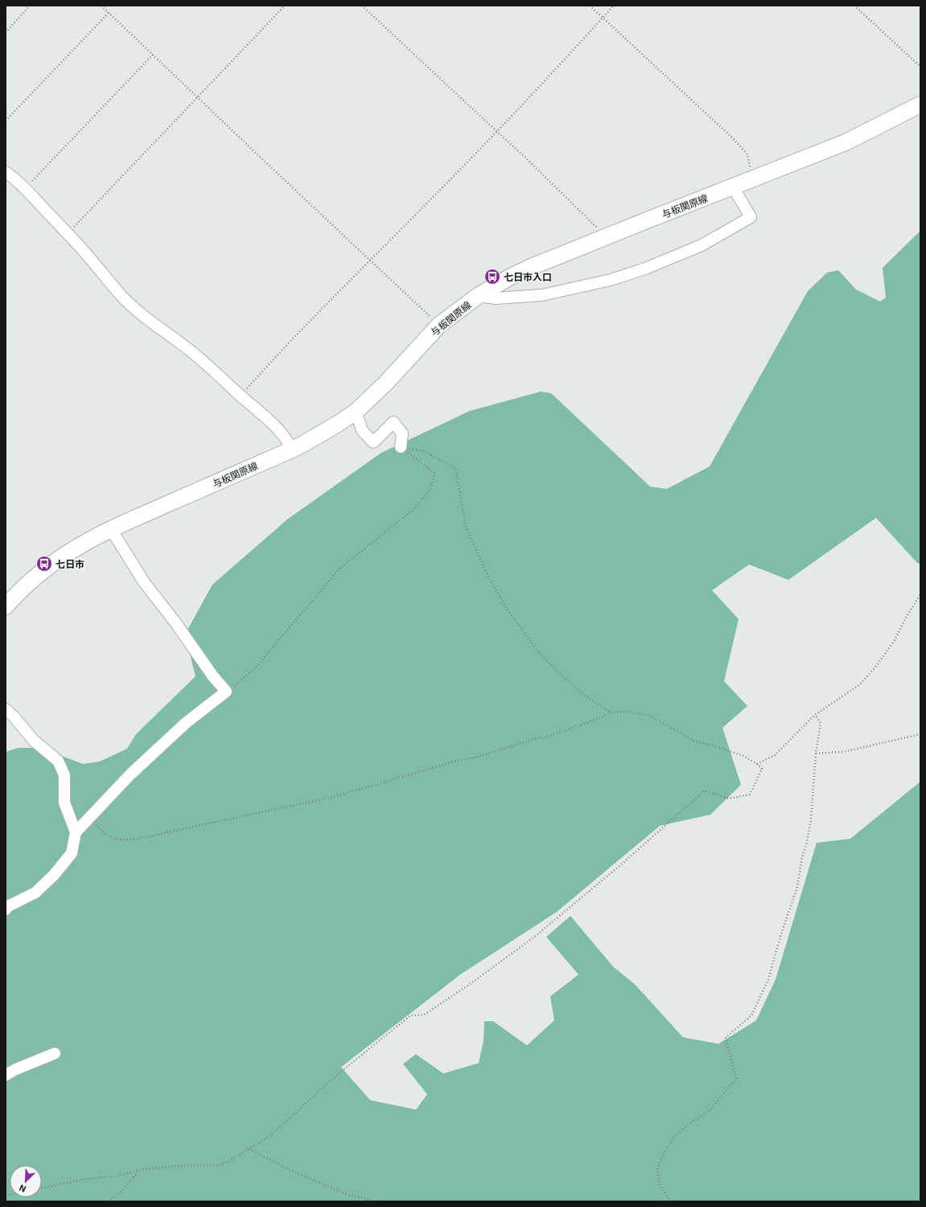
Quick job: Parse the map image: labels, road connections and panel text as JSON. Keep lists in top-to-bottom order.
{
  "streets": {
    "main road": ["与板関原線"]
  },
  "places": {
    "bus stop": ["七日市入口", "七日市"]
  },
  "north": "bottom left"
}
